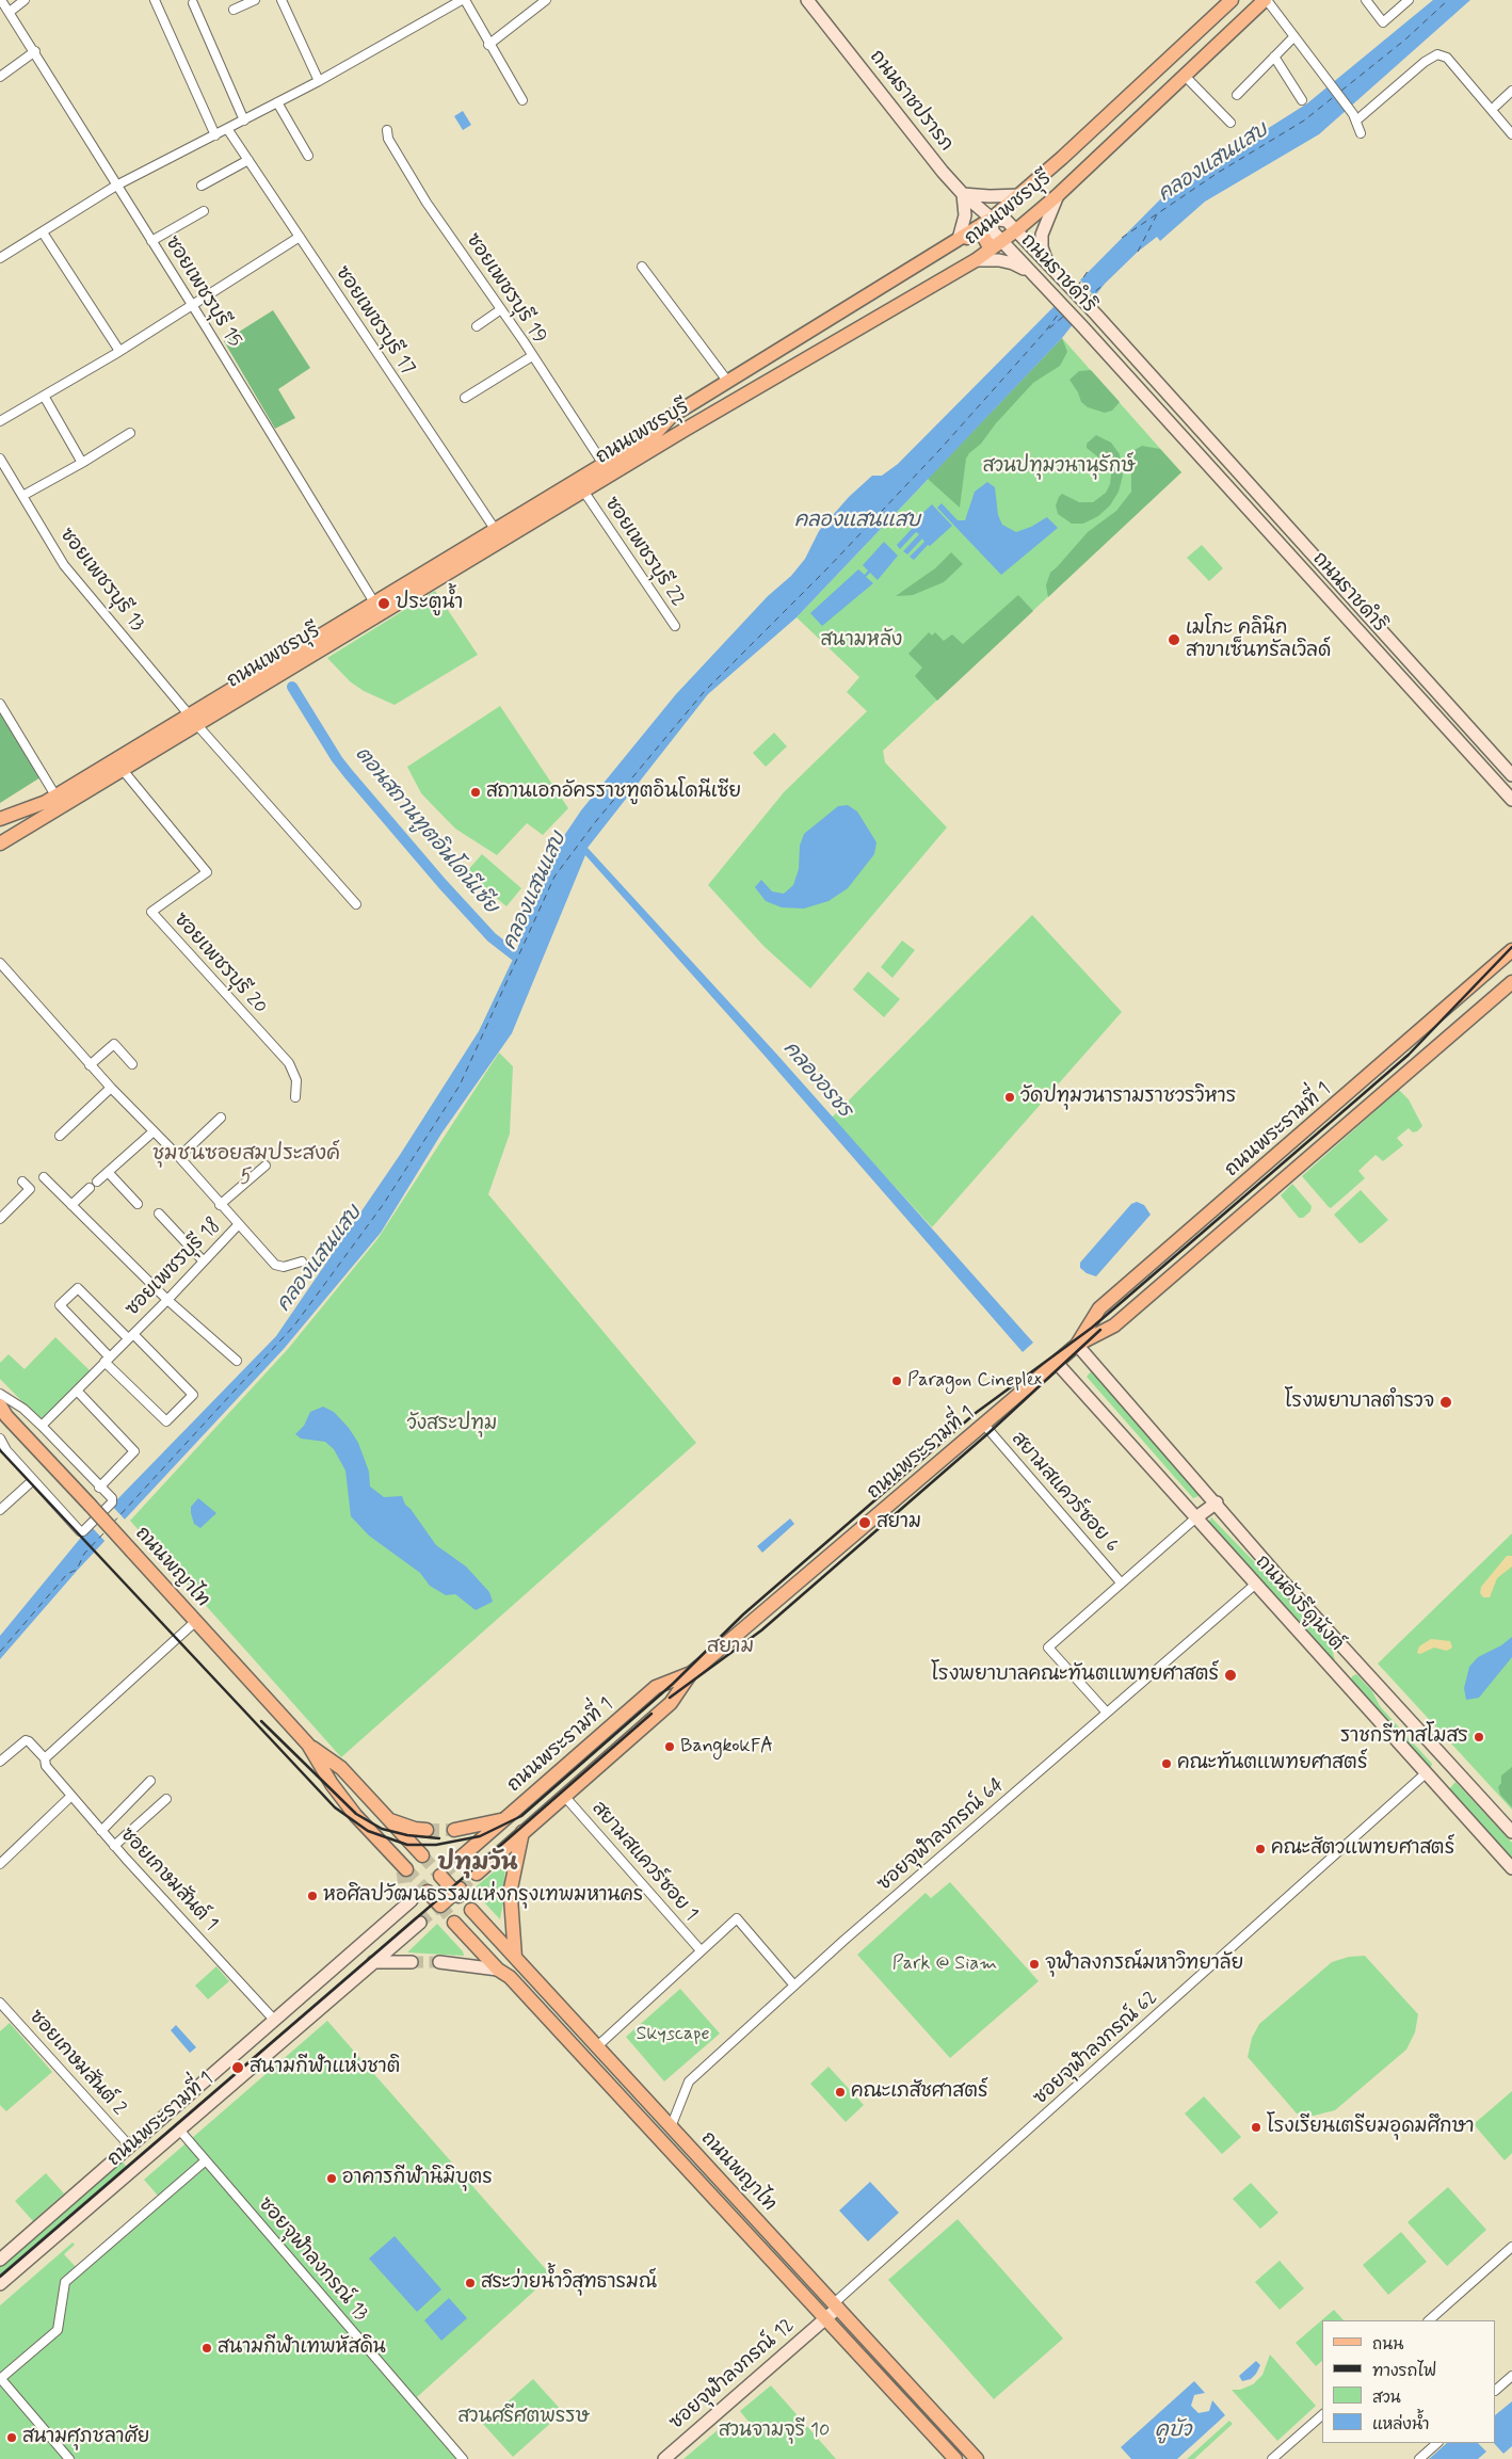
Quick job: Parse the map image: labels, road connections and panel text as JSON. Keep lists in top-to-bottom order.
{
  "streets": {
    "main road": [
      "ถนนราชปรารภ",
      "ถนนเพชรบุรี",
      "ถนนราชดำริ",
      "ถนนพระรามที่ 1",
      "ถนนพญาไท",
      "ถนนอังรีดูนังต์",
      "ซอยจุฬาลงกรณ์ 12"
    ],
    "street": [
      "ซอยเพชรบุรี 19",
      "ซอยเพชรบุรี 15",
      "ซอยเพชรบุรี 17",
      "ซอยเพชรบุรี 22",
      "ซอยเพชรบุรี 13",
      "ซอยเพชรบุรี 20",
      "ซอยเพชรบุรี 18",
      "สยามสแควร์ซอย 6",
      "ซอยจุฬาลงกรณ์ 64",
      "สยามสแควร์ซอย 1",
      "ซอยเกษมสันต์ 1",
      "ซอยจุฬาลงกรณ์ 62",
      "ซอยเกษมสันต์ 2",
      "ซอยจุฬาลงกรณ์ 13"
    ]
  },
  "crossings": [
    ["ถนนราชปรารภ", "ถนนเพชรบุรี"],
    ["ถนนราชปรารภ", "ถนนราชดำริ"],
    ["ถนนเพชรบุรี", "ถนนราชดำริ"],
    ["ถนนเพชรบุรี", "ซอยเพชรบุรี 19"],
    ["ถนนเพชรบุรี", "ซอยเพชรบุรี 15"],
    ["ถนนเพชรบุรี", "ซอยเพชรบุรี 17"],
    ["ถนนเพชรบุรี", "ซอยเพชรบุรี 22"],
    ["ถนนเพชรบุรี", "ซอยเพชรบุรี 13"],
    ["ถนนเพชรบุรี", "ซอยเพชรบุรี 20"],
    ["ถนนพระรามที่ 1", "สยามสแควร์ซอย 6"],
    ["ถนนพระรามที่ 1", "ถนนอังรีดูนังต์"],
    ["ถนนพระรามที่ 1", "สยามสแควร์ซอย 1"],
    ["ถนนพระรามที่ 1", "ซอยเกษมสันต์ 1"],
    ["ถนนพระรามที่ 1", "ซอยเกษมสันต์ 2"],
    ["ถนนพระรามที่ 1", "ซอยจุฬาลงกรณ์ 13"],
    ["ถนนพญาไท", "ซอยจุฬาลงกรณ์ 64"],
    ["ถนนพญาไท", "ซอยจุฬาลงกรณ์ 62"],
    ["ถนนพญาไท", "ซอยจุฬาลงกรณ์ 12"],
    ["ถนนอังรีดูนังต์", "ซอยจุฬาลงกรณ์ 64"],
    ["ถนนอังรีดูนังต์", "ซอยจุฬาลงกรณ์ 62"],
    ["ซอยจุฬาลงกรณ์ 62", "ซอยจุฬาลงกรณ์ 12"]
  ],
  "districts": ["ชุมชนซอยสมประสงค์ 5", "สยาม", "ปทุมวัน"],
  "water": [
    "คลองแสนแสบ",
    "ตอนสถานทูตอินโดนีเซีย",
    "คลองอรชร",
    "คูบัว"
  ],
  "parks": [
    "สวนปทุมวนานุรักษ์",
    "สนามหลัง",
    "วังสระปทุม",
    "Park @ Siam",
    "Skyscape",
    "สวนศรีศตพรรษ",
    "สวนจามจุรี 10"
  ],
  "places": [
    "ประตูน้ำ",
    "เมโกะ คลินิก สาขาเซ็นทรัลเวิลด์",
    "สถานเอกอัครราชทูตอินโดนีเซีย",
    "วัดปทุมวนารามราชวรวิหาร",
    "Paragon Cineplex",
    "โรงพยาบาลตำรวจ",
    "สยาม",
    "โรงพยาบาลคณะทันตแพทยศาสตร์",
    "ราชกรีฑาสโมสร",
    "BangkokFA",
    "คณะทันตแพทยศาสตร์",
    "คณะสัตวแพทยศาสตร์",
    "หอศิลปวัฒนธรรมแห่งกรุงเทพมหานคร",
    "จุฬาลงกรณ์มหาวิทยาลัย",
    "สนามกีฬาแห่งชาติ",
    "คณะเภสัชศาสตร์",
    "โรงเรียนเตรียมอุดมศึกษา",
    "อาคารกีฬานิมิบุตร",
    "สระว่ายน้ำวิสุทธารมณ์",
    "สนามกีฬาเทพหัสดิน",
    "สนามศุภชลาศัย"
  ],
  "legend": [
    "ถนน",
    "ทางรถไฟ",
    "สวน",
    "แหล่งน้ำ"
  ]
}
